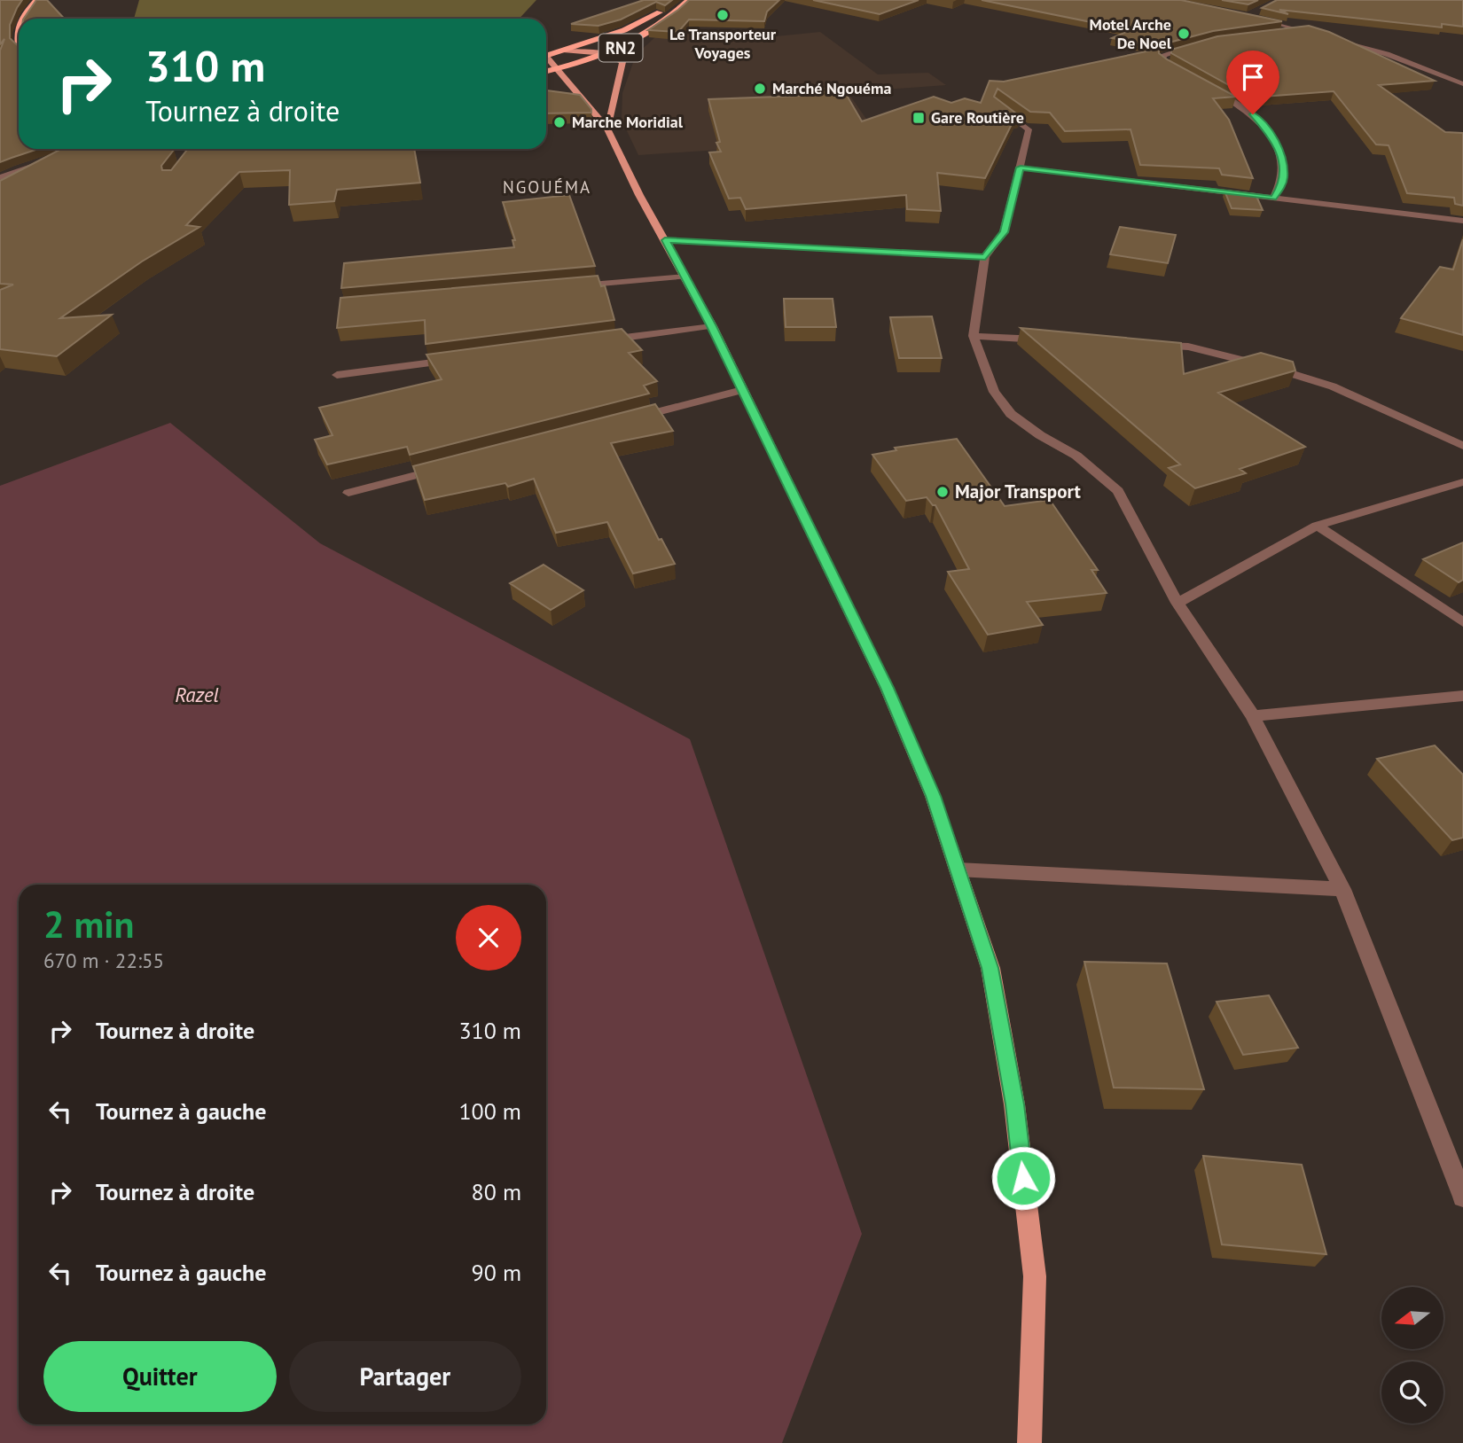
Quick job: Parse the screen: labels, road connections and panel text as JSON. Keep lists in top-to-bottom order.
{
  "streets": {
    "highway": ["RN2"]
  },
  "districts": ["NGOUÉMA"],
  "water": ["Razel"],
  "places": {
    "other": [
      "Le Transporteur Voyages",
      "Motel Arche De Noel",
      "Marché Ngouéma",
      "Marche Moridial",
      "Major Transport"
    ],
    "transit": ["Gare Routière"]
  },
  "north": "left",
  "page": {
    "turn": ["310 m", "Tournez à droite"],
    "heading": ["2 min", "670 m · 22:55"],
    "list": [
      {
        "name": "Tournez à droite",
        "value": "310 m"
      },
      {
        "name": "Tournez à gauche",
        "value": "100 m"
      },
      {
        "name": "Tournez à droite",
        "value": "80 m"
      },
      {
        "name": "Tournez à gauche",
        "value": "90 m"
      }
    ],
    "buttons": ["Quitter", "Partager"]
  }
}
